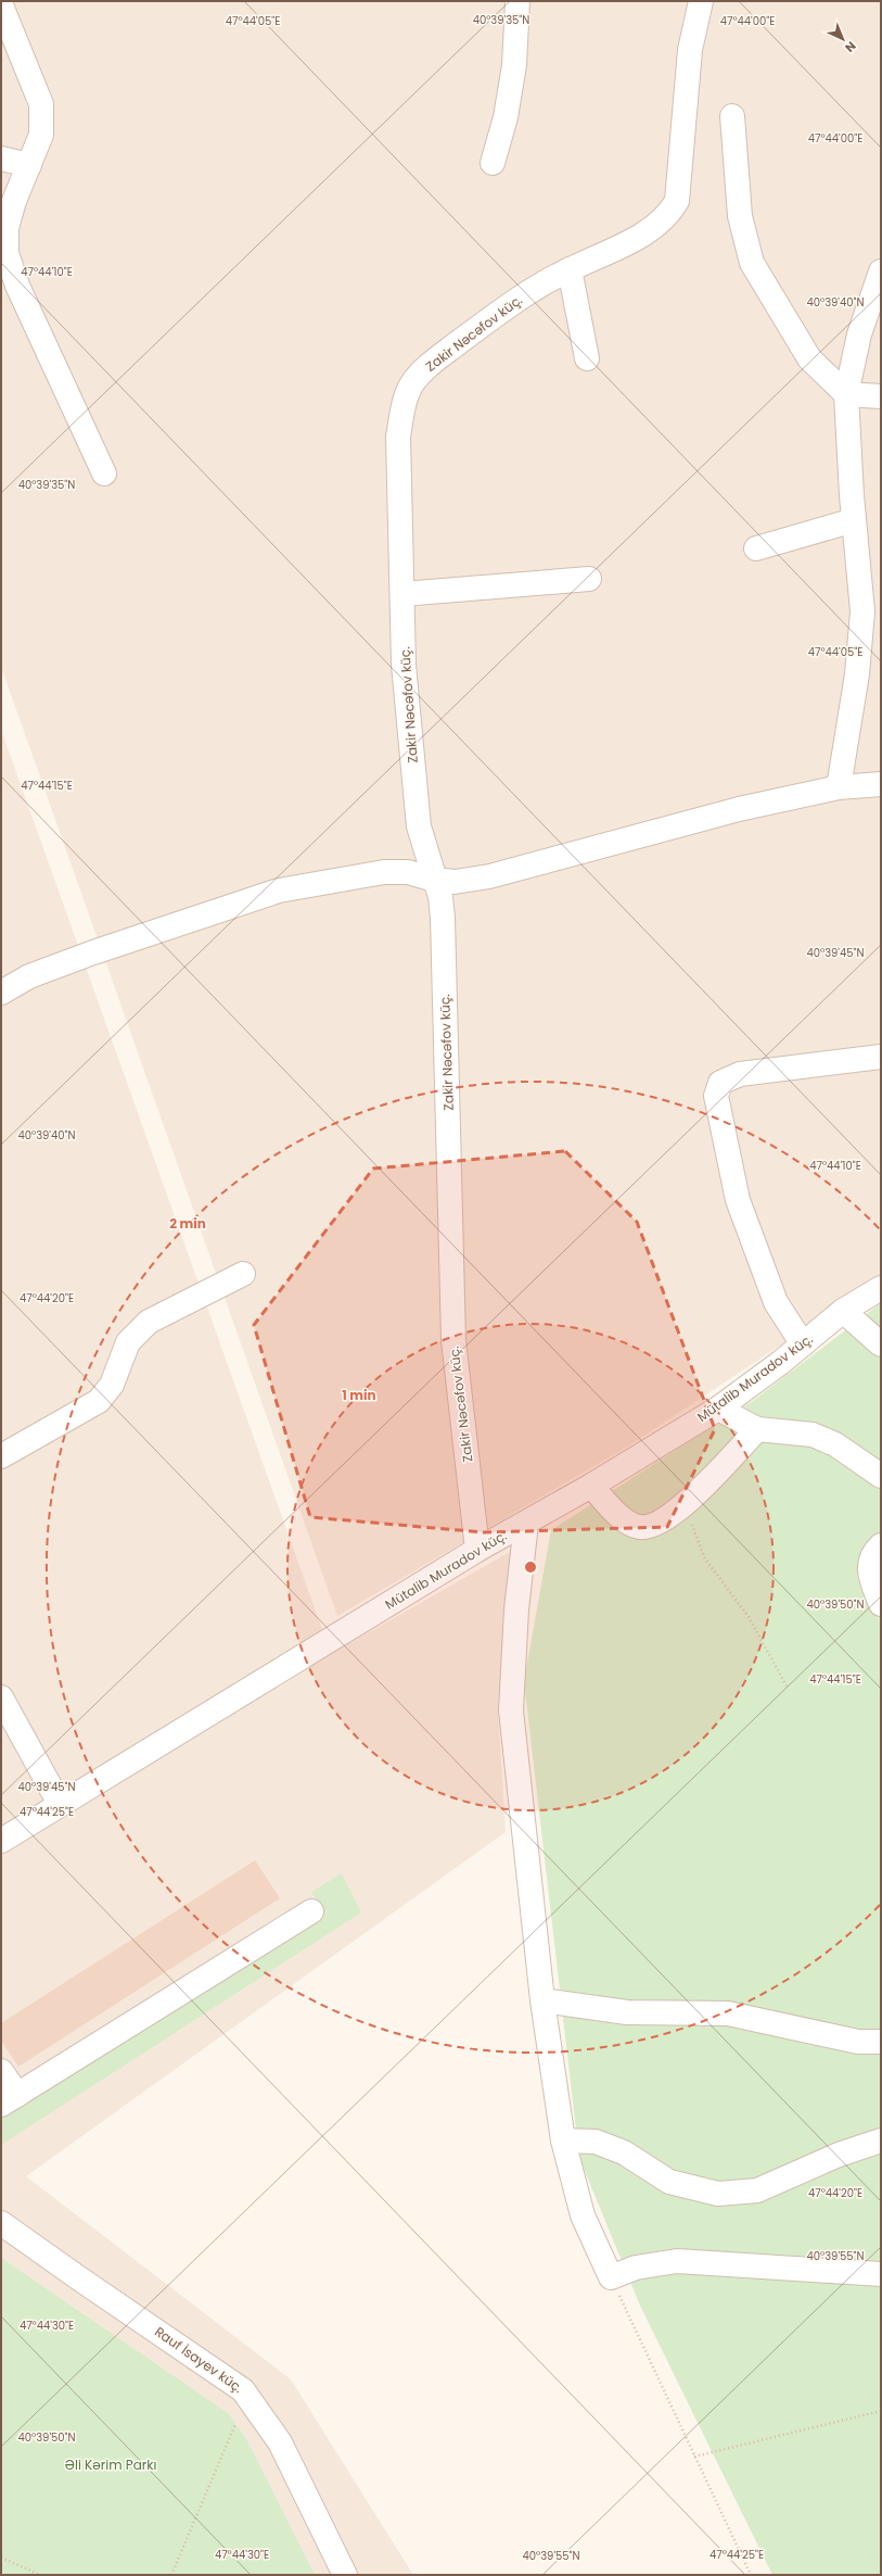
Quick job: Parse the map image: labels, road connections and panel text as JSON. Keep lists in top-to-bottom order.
{
  "streets": {
    "street": ["Zakir Nəcəfov küç.", "Mütalib Muradov küç.", "Rauf İsayev küç."]
  },
  "crossings": [
    ["Zakir Nəcəfov küç.", "Mütalib Muradov küç."]
  ],
  "parks": ["Əli Kərim Parkı"],
  "north": "bottom right",
  "coordinates": [
    "40°39'35\"N",
    "47°44'05\"E",
    "47°44'00\"E",
    "47°44'10\"E",
    "40°39'40\"N",
    "47°44'15\"E",
    "40°39'45\"N",
    "47°44'20\"E",
    "40°39'50\"N",
    "47°44'25\"E",
    "40°39'55\"N",
    "47°44'30\"E"
  ],
  "rings": ["2 min", "1 min"]
}
